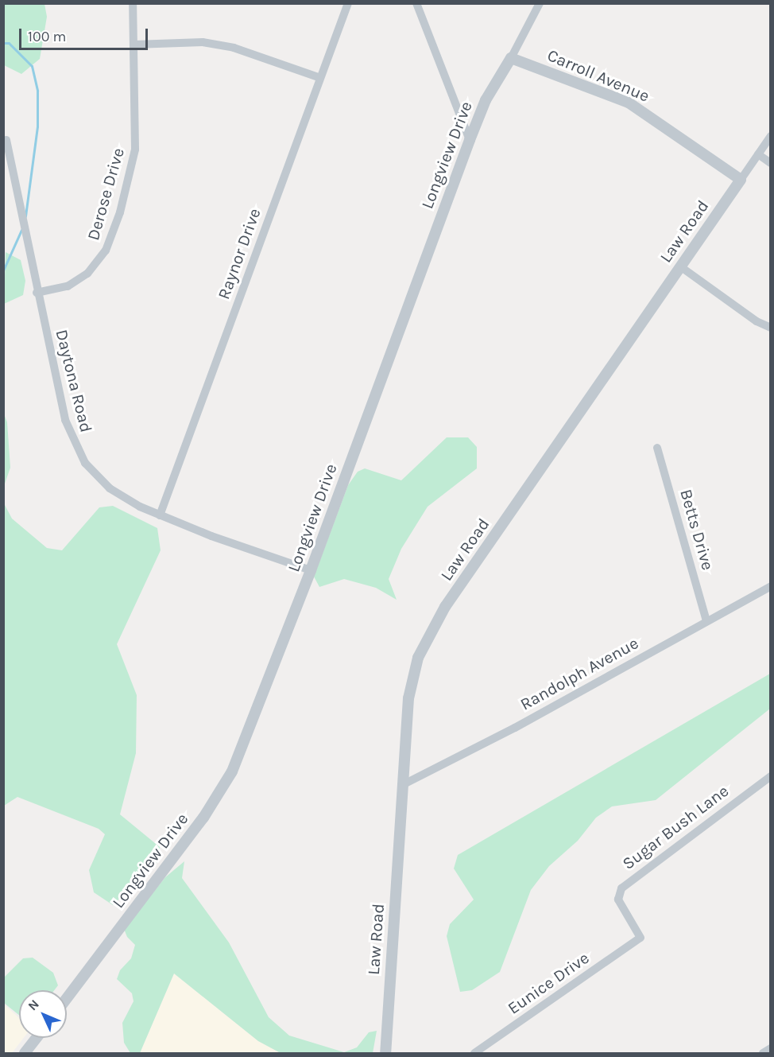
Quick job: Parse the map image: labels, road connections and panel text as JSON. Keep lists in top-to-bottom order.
{
  "streets": {
    "street": [
      "Carroll Avenue",
      "Longview Drive",
      "Derose Drive",
      "Law Road",
      "Raynor Drive",
      "Daytona Road",
      "Betts Drive",
      "Randolph Avenue",
      "Sugar Bush Lane",
      "Eunice Drive"
    ]
  },
  "crossings": [
    ["Carroll Avenue", "Longview Drive"],
    ["Carroll Avenue", "Law Road"],
    ["Longview Drive", "Daytona Road"],
    ["Derose Drive", "Daytona Road"],
    ["Law Road", "Randolph Avenue"],
    ["Raynor Drive", "Daytona Road"],
    ["Betts Drive", "Randolph Avenue"],
    ["Sugar Bush Lane", "Eunice Drive"]
  ],
  "scale_bar": "100 m",
  "north": "top left"
}
